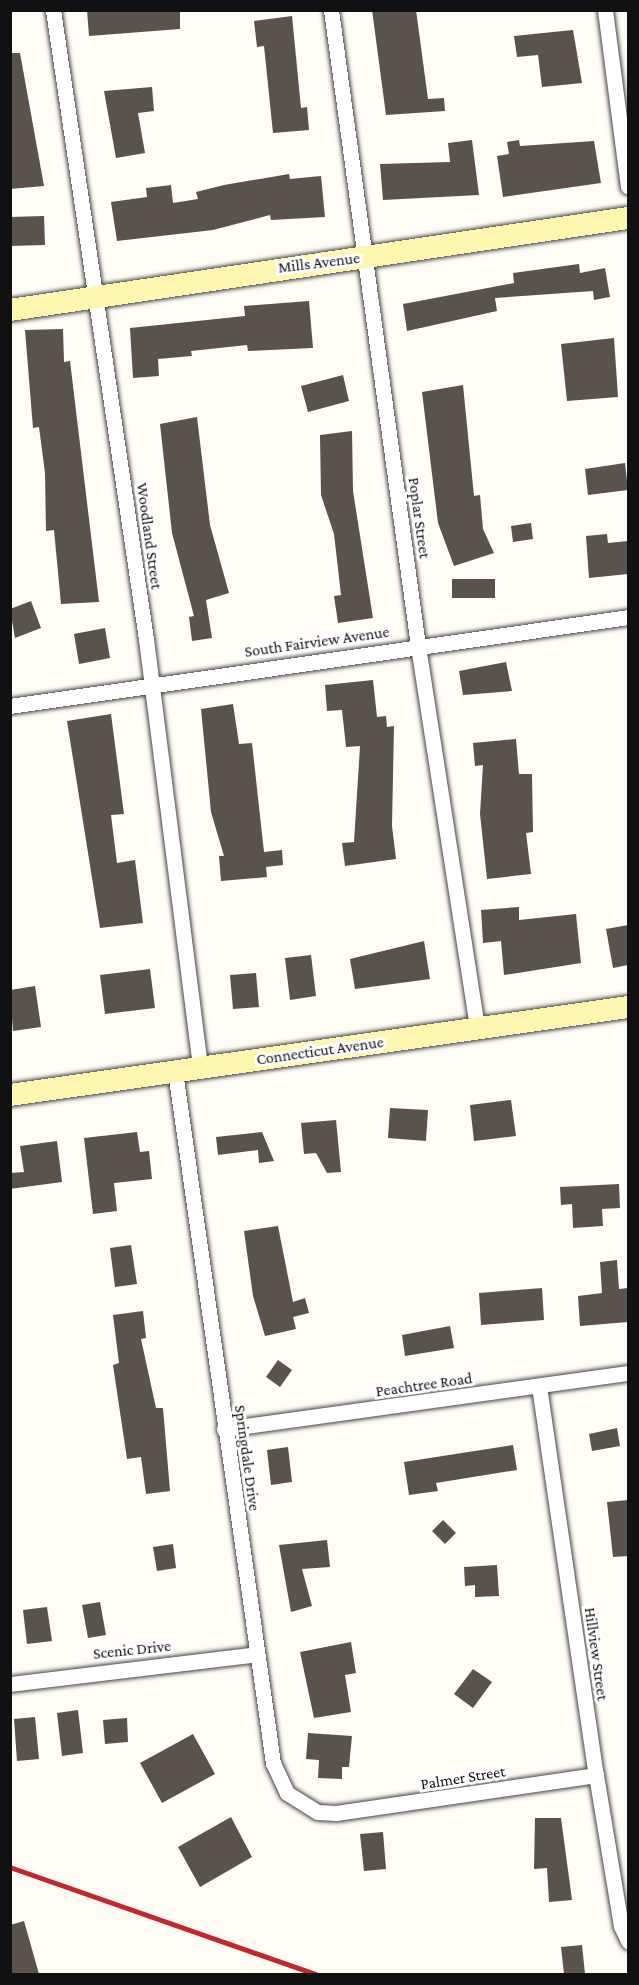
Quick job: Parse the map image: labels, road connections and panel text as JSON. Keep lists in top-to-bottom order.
{
  "streets": {
    "street": [
      "Mills Avenue",
      "Poplar Street",
      "Woodland Street",
      "South Fairview Avenue",
      "Connecticut Avenue",
      "Peachtree Road",
      "Springdale Drive",
      "Scenic Drive",
      "Hillview Street",
      "Palmer Street"
    ]
  },
  "crossings": [
    ["Mills Avenue", "Poplar Street"],
    ["Mills Avenue", "Woodland Street"],
    ["Poplar Street", "South Fairview Avenue"],
    ["Poplar Street", "Connecticut Avenue"],
    ["Woodland Street", "South Fairview Avenue"],
    ["Woodland Street", "Connecticut Avenue"],
    ["Connecticut Avenue", "Springdale Drive"],
    ["Peachtree Road", "Springdale Drive"],
    ["Peachtree Road", "Hillview Street"],
    ["Springdale Drive", "Scenic Drive"],
    ["Springdale Drive", "Palmer Street"],
    ["Hillview Street", "Palmer Street"]
  ]
}
